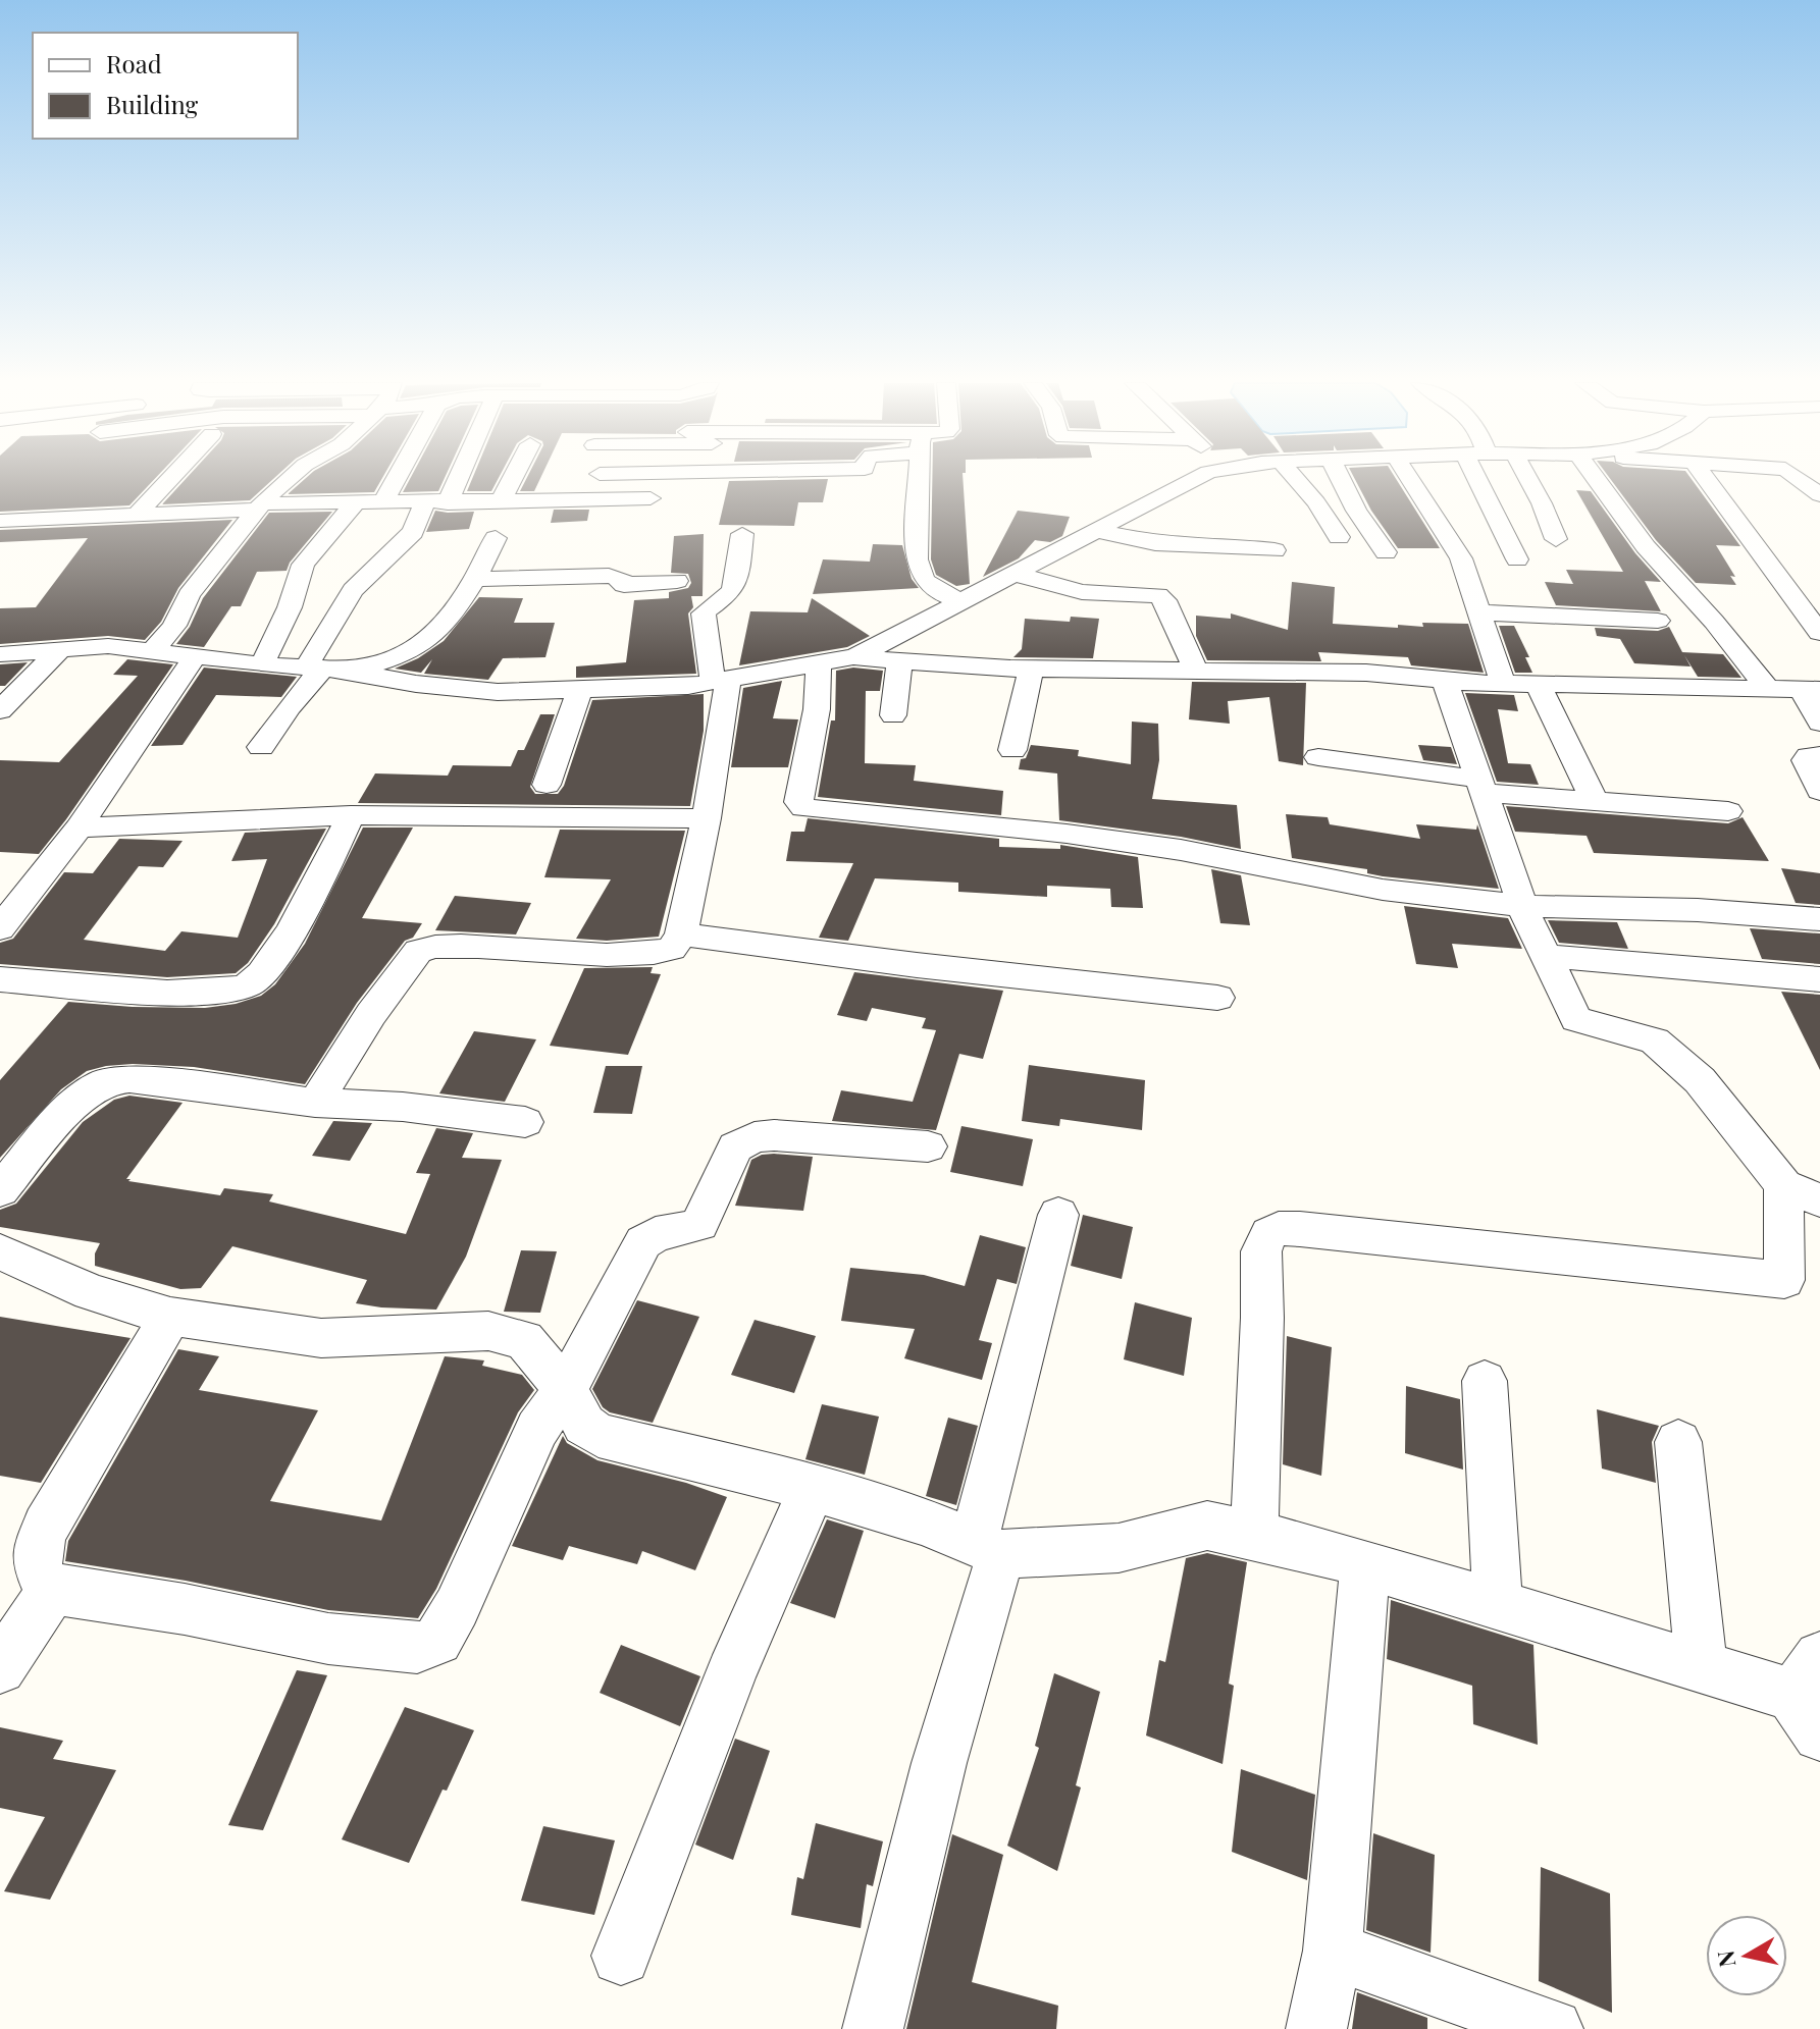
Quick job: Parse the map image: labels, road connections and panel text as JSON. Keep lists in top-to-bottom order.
{
  "legend": ["Road", "Building"],
  "north": "left"
}
